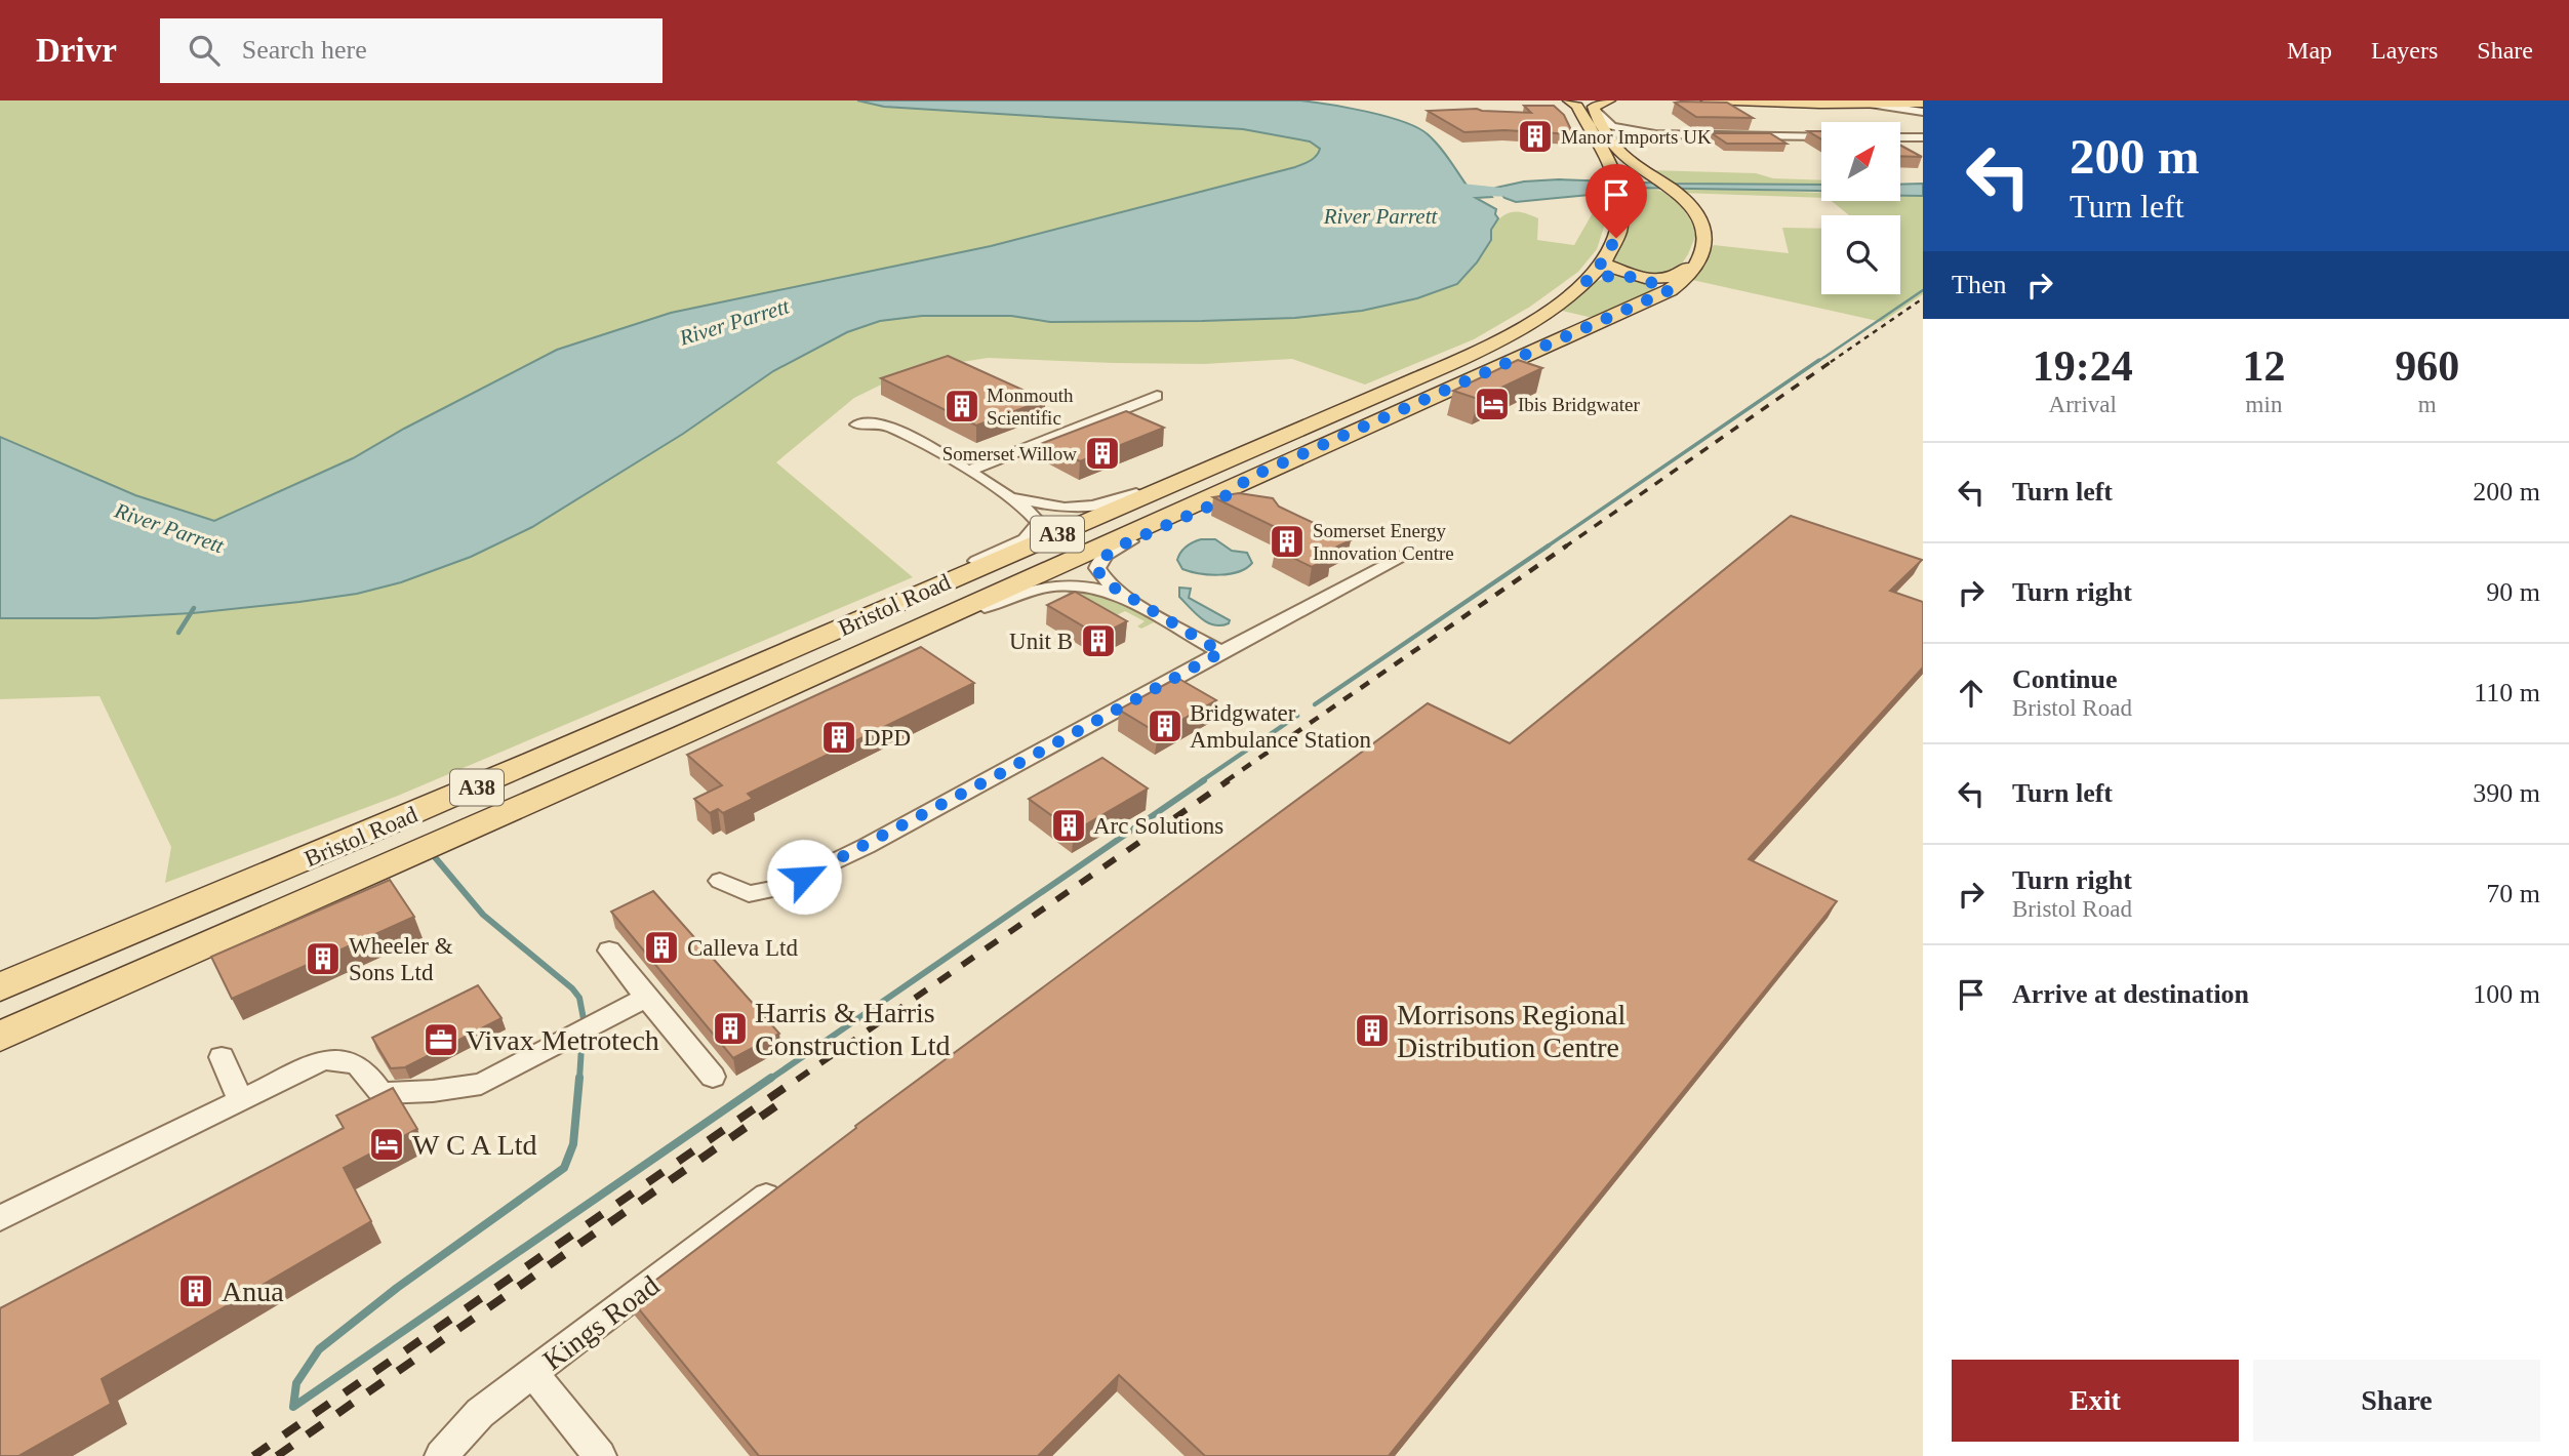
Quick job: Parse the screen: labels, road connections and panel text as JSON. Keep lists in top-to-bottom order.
{
  "streets": {
    "main road": ["A38", "Bristol Road"],
    "street": ["Kings Road"]
  },
  "water": ["River Parrett"],
  "places": {
    "building": [
      "Manor Imports UK",
      "Monmouth Scientific",
      "Somerset Willow",
      "Somerset Energy Innovation Centre",
      "Unit B",
      "Bridgwater Ambulance Station",
      "DPD",
      "Arc Solutions",
      "Calleva Ltd",
      "Wheeler & Sons Ltd",
      "Harris & Harris Construction Ltd",
      "Morrisons Regional Distribution Centre",
      "Anua"
    ],
    "hotel": ["Ibis Bridgwater", "W C A Ltd"],
    "office": ["Vivax Metrotech"]
  },
  "north": "top right",
  "page": {
    "header": "Drivr",
    "search": "Search here",
    "nav": ["Map", "Layers", "Share"],
    "turn": ["200 m", "Turn left"],
    "then": "Then",
    "eta": [
      "19:24",
      "Arrival",
      "12",
      "min",
      "960",
      "m"
    ],
    "list": [
      {
        "name": "Turn left",
        "value": "200 m"
      },
      {
        "name": "Turn right",
        "value": "90 m"
      },
      {
        "name": "Continue",
        "note": "Bristol Road",
        "value": "110 m"
      },
      {
        "name": "Turn left",
        "value": "390 m"
      },
      {
        "name": "Turn right",
        "note": "Bristol Road",
        "value": "70 m"
      },
      {
        "name": "Arrive at destination",
        "value": "100 m"
      }
    ],
    "buttons": ["Exit", "Share"]
  }
}
